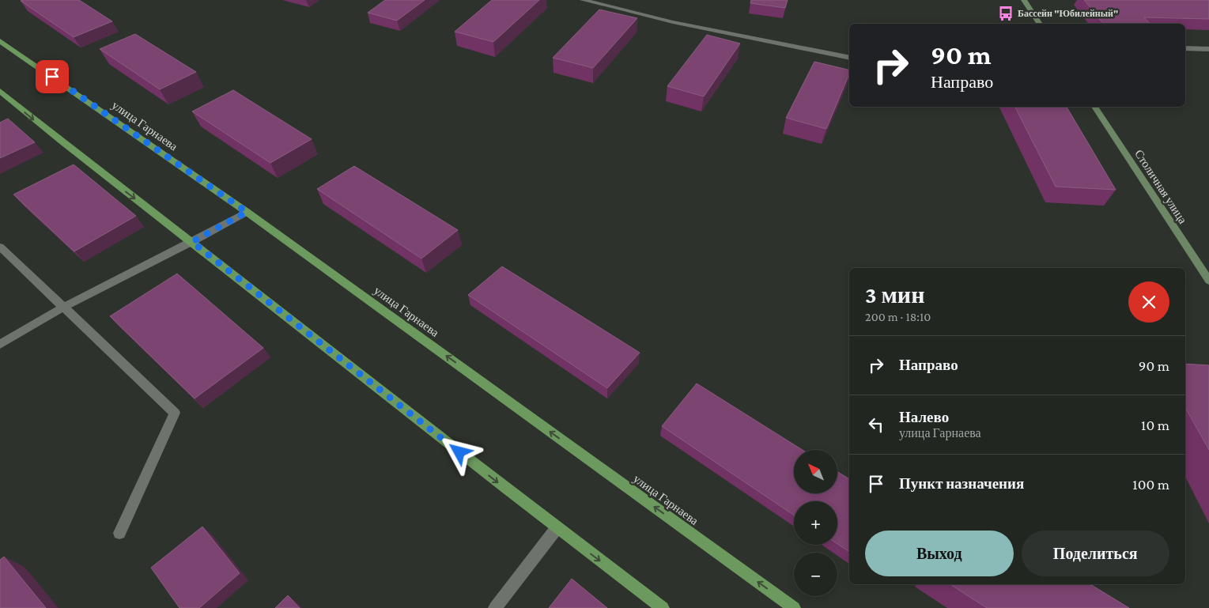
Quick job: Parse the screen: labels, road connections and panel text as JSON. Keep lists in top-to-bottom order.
{
  "streets": {
    "main road": ["улица Гарнаева"],
    "street": ["Столичная улица"]
  },
  "places": {
    "bus stop": ["Бассейн \"Юбилейный\""]
  },
  "north": "top left",
  "page": {
    "turn": ["90 m", "Направо"],
    "heading": ["3 мин", "200 m · 18:10"],
    "list": [
      {
        "name": "Направо",
        "value": "90 m"
      },
      {
        "name": "Налево",
        "note": "улица Гарнаева",
        "value": "10 m"
      },
      {
        "name": "Пункт назначения",
        "value": "100 m"
      }
    ],
    "map_buttons": ["+", "−"],
    "buttons": ["Выход", "Поделиться"]
  }
}
